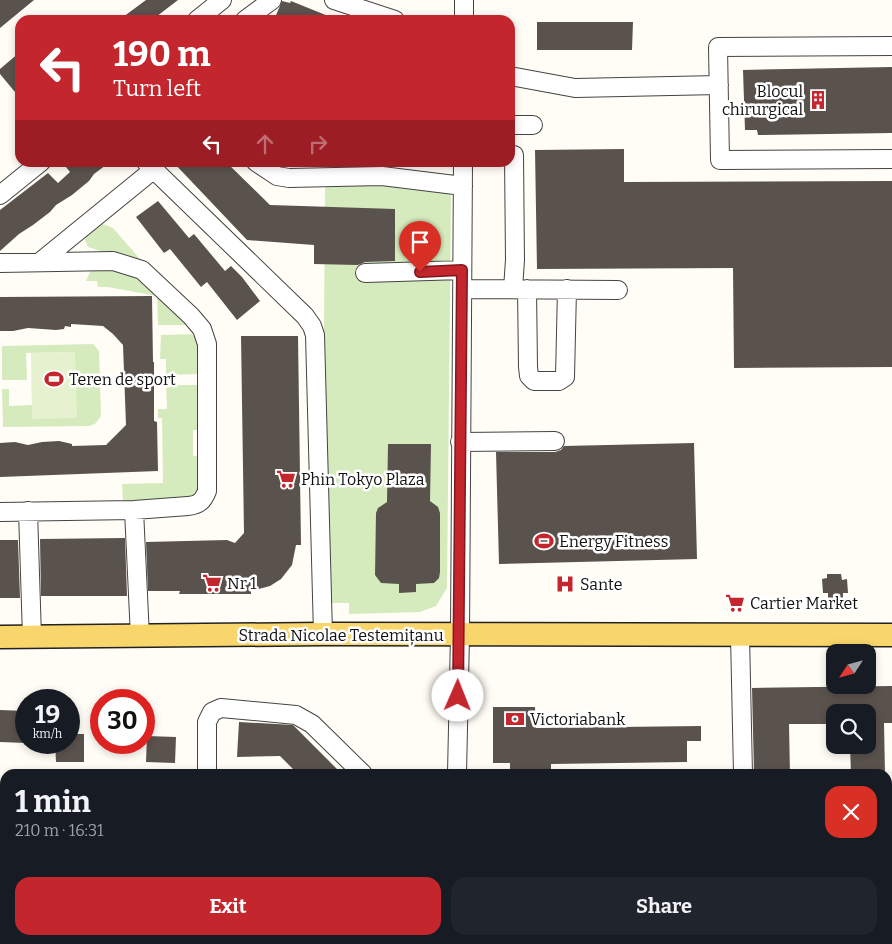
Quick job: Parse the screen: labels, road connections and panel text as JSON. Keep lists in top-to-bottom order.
{
  "streets": {
    "main road": ["Strada Nicolae Testemițanu"]
  },
  "places": {
    "building": ["Blocul chirurgical"],
    "sports": ["Teren de sport", "Energy Fitness"],
    "supermarket": ["Phin Tokyo Plaza", "Nr 1", "Cartier Market"],
    "hospital": ["Sante"],
    "bank": ["Victoriabank"]
  },
  "north": "bottom left",
  "page": {
    "turn": ["190 m", "Turn left"],
    "speed": "19 km/h",
    "limit": "30",
    "heading": ["1 min", "210 m · 16:31"],
    "buttons": ["Exit", "Share"]
  }
}
